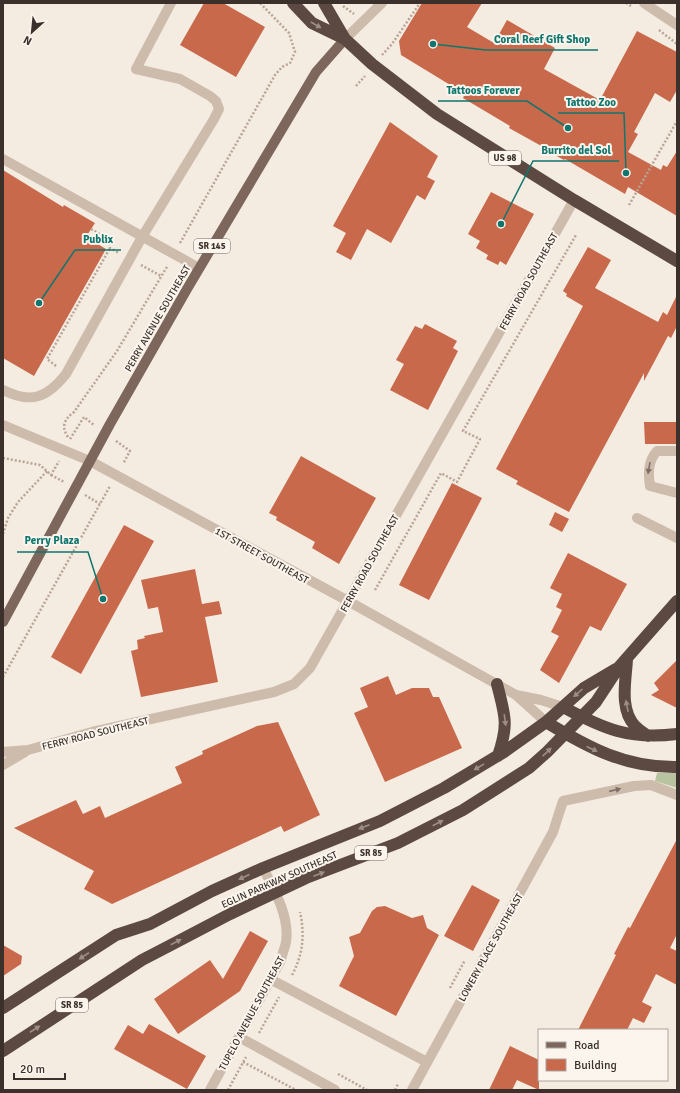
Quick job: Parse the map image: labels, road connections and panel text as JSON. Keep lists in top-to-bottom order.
{
  "streets": {
    "highway": ["US 98", "SR 85", "EGLIN PARKWAY SOUTHEAST"],
    "main road": ["SR 145", "PERRY AVENUE SOUTHEAST"],
    "street": [
      "FERRY ROAD SOUTHEAST",
      "1ST STREET SOUTHEAST",
      "LOWERY PLACE SOUTHEAST",
      "TUPELO AVENUE SOUTHEAST"
    ]
  },
  "crossings": [
    ["US 98", "FERRY ROAD SOUTHEAST"],
    ["US 98", "PERRY AVENUE SOUTHEAST"],
    ["FERRY ROAD SOUTHEAST", "1ST STREET SOUTHEAST"],
    ["PERRY AVENUE SOUTHEAST", "1ST STREET SOUTHEAST"],
    ["SR 85", "EGLIN PARKWAY SOUTHEAST"],
    ["EGLIN PARKWAY SOUTHEAST", "TUPELO AVENUE SOUTHEAST"]
  ],
  "one_way": ["LOWERY PLACE SOUTHEAST"],
  "places": [
    "Coral Reef Gift Shop",
    "Tattoos Forever",
    "Tattoo Zoo",
    "Burrito del Sol",
    "Publix",
    "Perry Plaza"
  ],
  "legend": ["Road", "Building"],
  "scale_bar": "20 m",
  "north": "bottom left"
}
